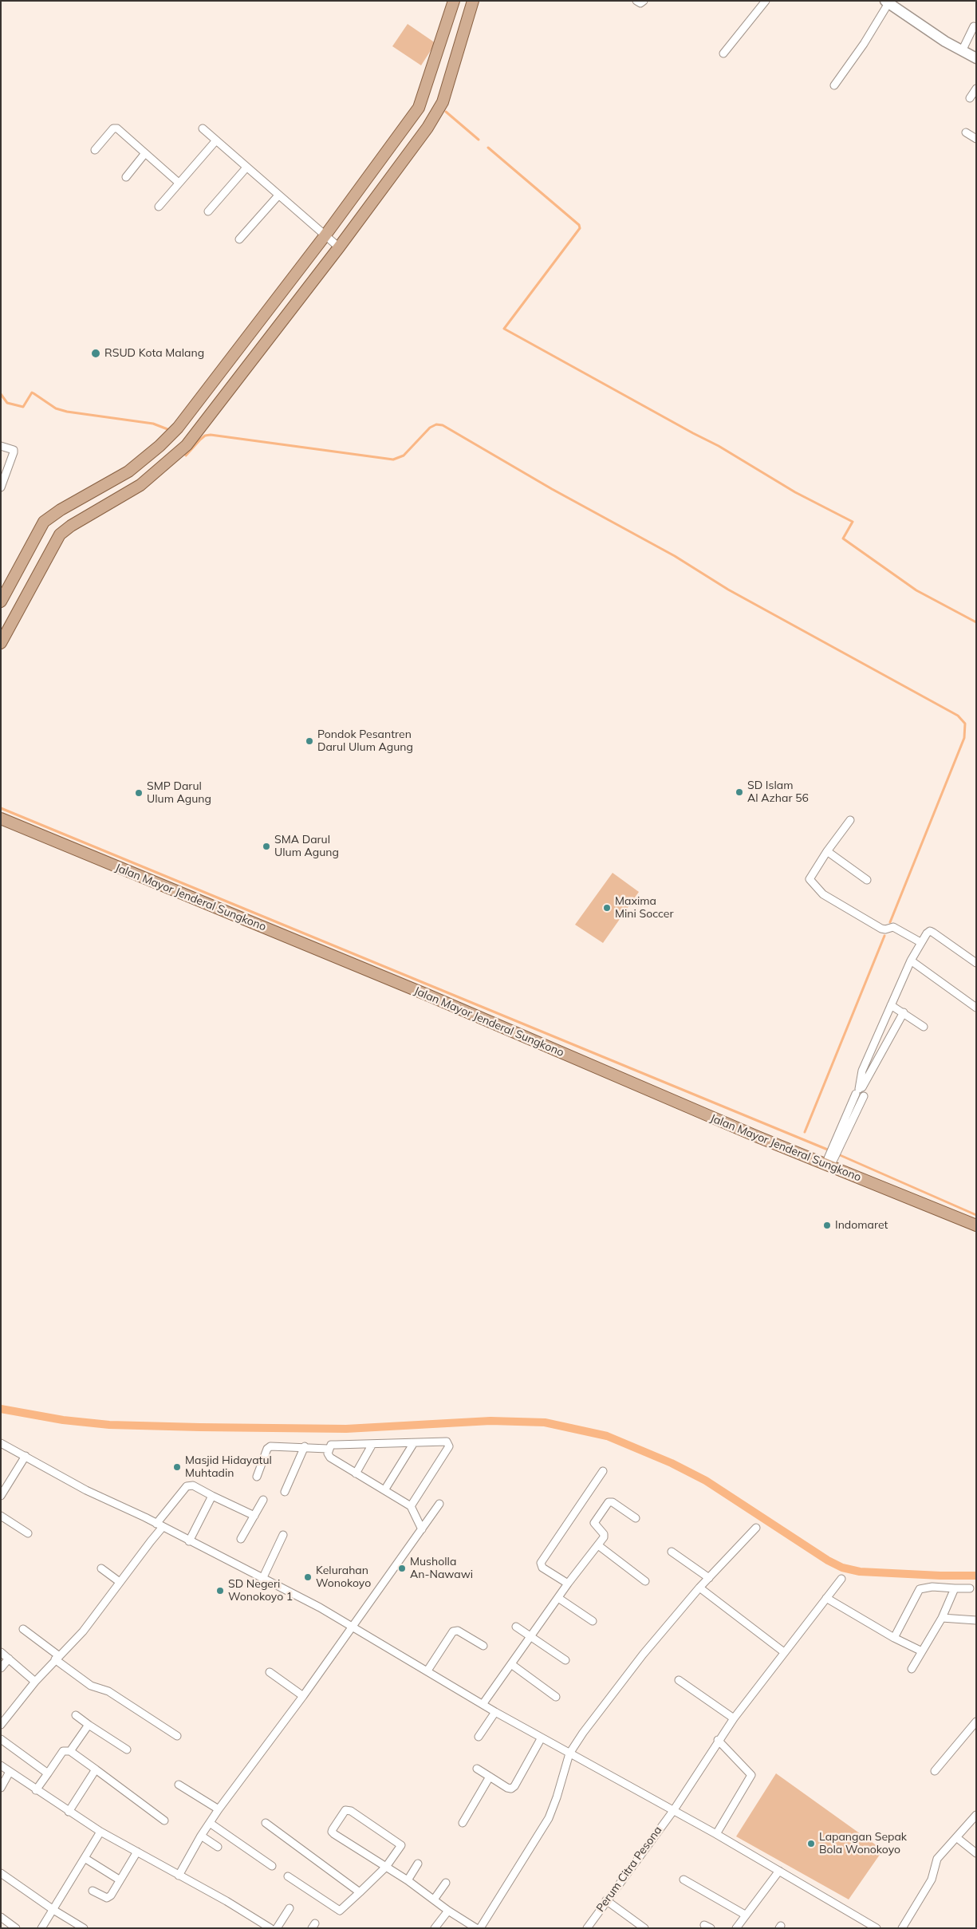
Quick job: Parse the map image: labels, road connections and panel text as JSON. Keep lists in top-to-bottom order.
{
  "streets": {
    "main road": ["Jalan Mayor Jenderal Sungkono"],
    "street": ["Perum Citra Pesona"]
  },
  "places": [
    "RSUD Kota Malang",
    "Pondok Pesantren Darul Ulum Agung",
    "SD Islam Al Azhar 56",
    "SMP Darul Ulum Agung",
    "SMA Darul Ulum Agung",
    "Maxima Mini Soccer",
    "Indomaret",
    "Masjid Hidayatul Muhtadin",
    "Musholla An-Nawawi",
    "Kelurahan Wonokoyo",
    "SD Negeri Wonokoyo 1",
    "Lapangan Sepak Bola Wonokoyo"
  ]
}
